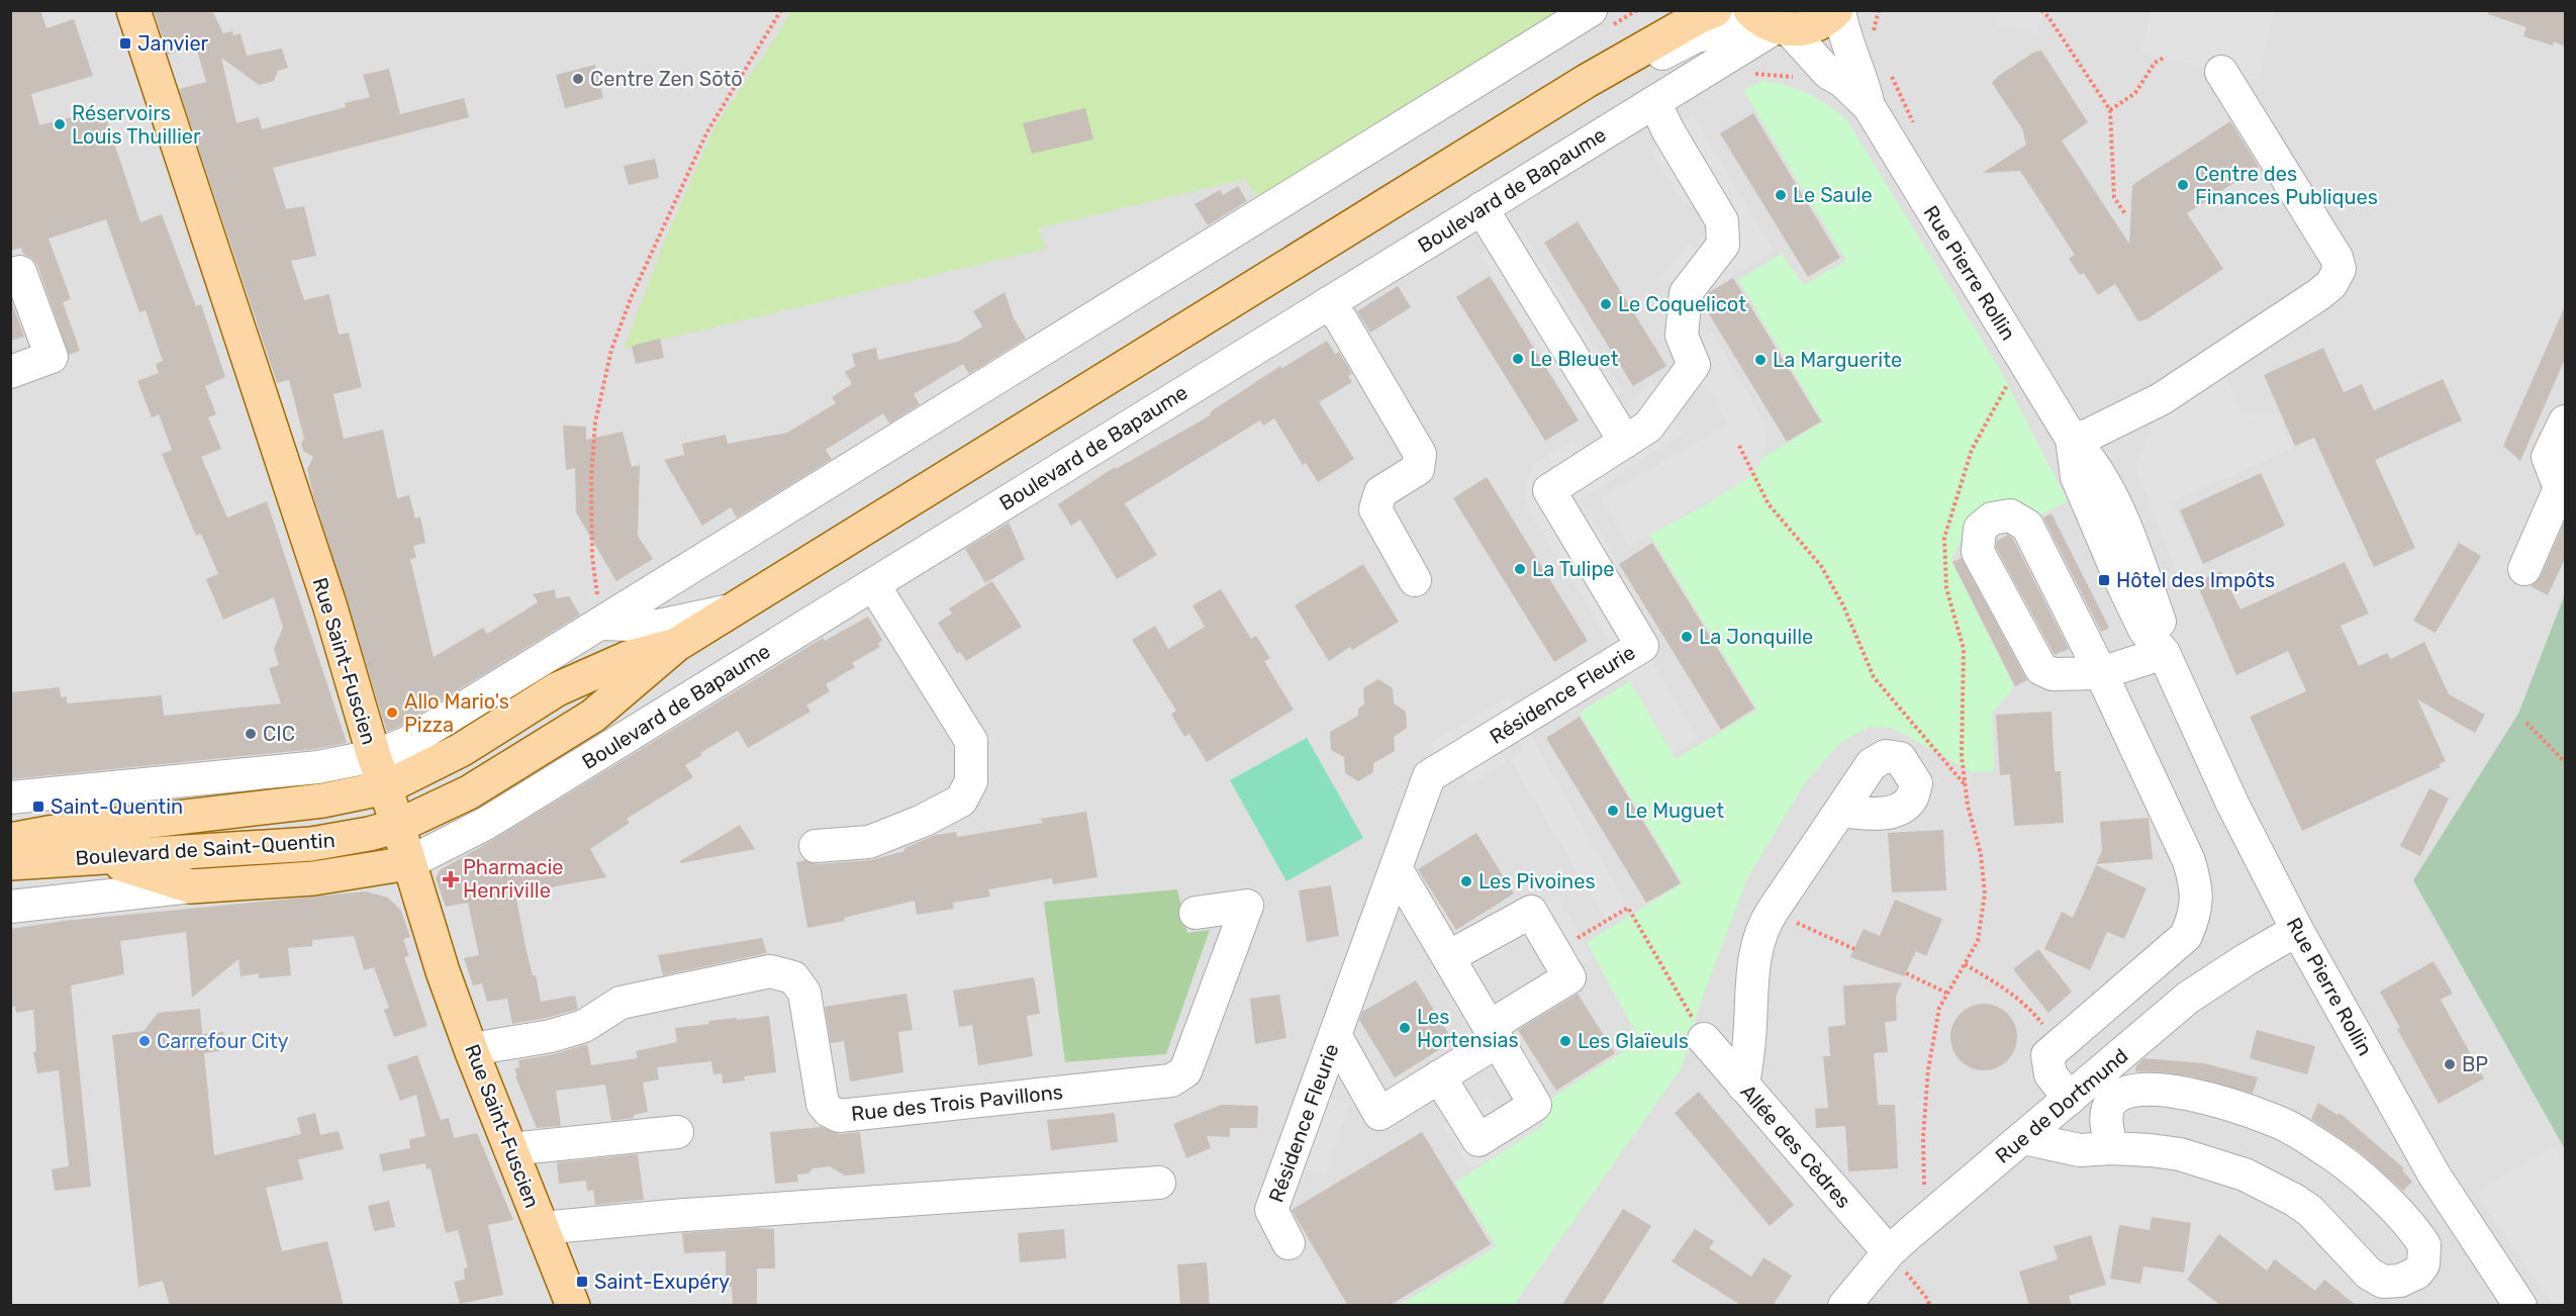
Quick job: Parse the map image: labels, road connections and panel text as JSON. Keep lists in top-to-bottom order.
{
  "streets": {
    "main road": ["Boulevard de Bapaume", "Rue Saint-Fuscien", "Boulevard de Saint-Quentin"],
    "street": [
      "Rue Pierre Rollin",
      "Résidence Fleurie",
      "Rue des Trois Pavillons",
      "Rue de Dortmund",
      "Allée des Cèdres"
    ]
  },
  "crossings": [
    ["Boulevard de Bapaume", "Rue Pierre Rollin"],
    ["Boulevard de Bapaume", "Rue Saint-Fuscien"],
    ["Boulevard de Bapaume", "Résidence Fleurie"],
    ["Boulevard de Bapaume", "Boulevard de Saint-Quentin"],
    ["Rue Pierre Rollin", "Rue de Dortmund"],
    ["Rue Saint-Fuscien", "Boulevard de Saint-Quentin"],
    ["Rue Saint-Fuscien", "Rue des Trois Pavillons"],
    ["Rue de Dortmund", "Allée des Cèdres"]
  ],
  "places": {
    "transit": [
      "Janvier",
      "Hôtel des Impôts",
      "Saint-Quentin",
      "Saint-Exupéry"
    ],
    "other": [
      "Centre Zen Sōtō",
      "Réservoirs Louis Thuillier",
      "Centre des Finances Publiques",
      "Le Saule",
      "Le Coquelicot",
      "Le Bleuet",
      "La Marguerite",
      "La Tulipe",
      "La Jonquille",
      "Allo Mario's Pizza",
      "CIC",
      "Le Muguet",
      "Les Pivoines",
      "Les Hortensias",
      "Carrefour City",
      "Les Glaïeuls",
      "BP"
    ],
    "health": ["Pharmacie Henriville"]
  }
}
